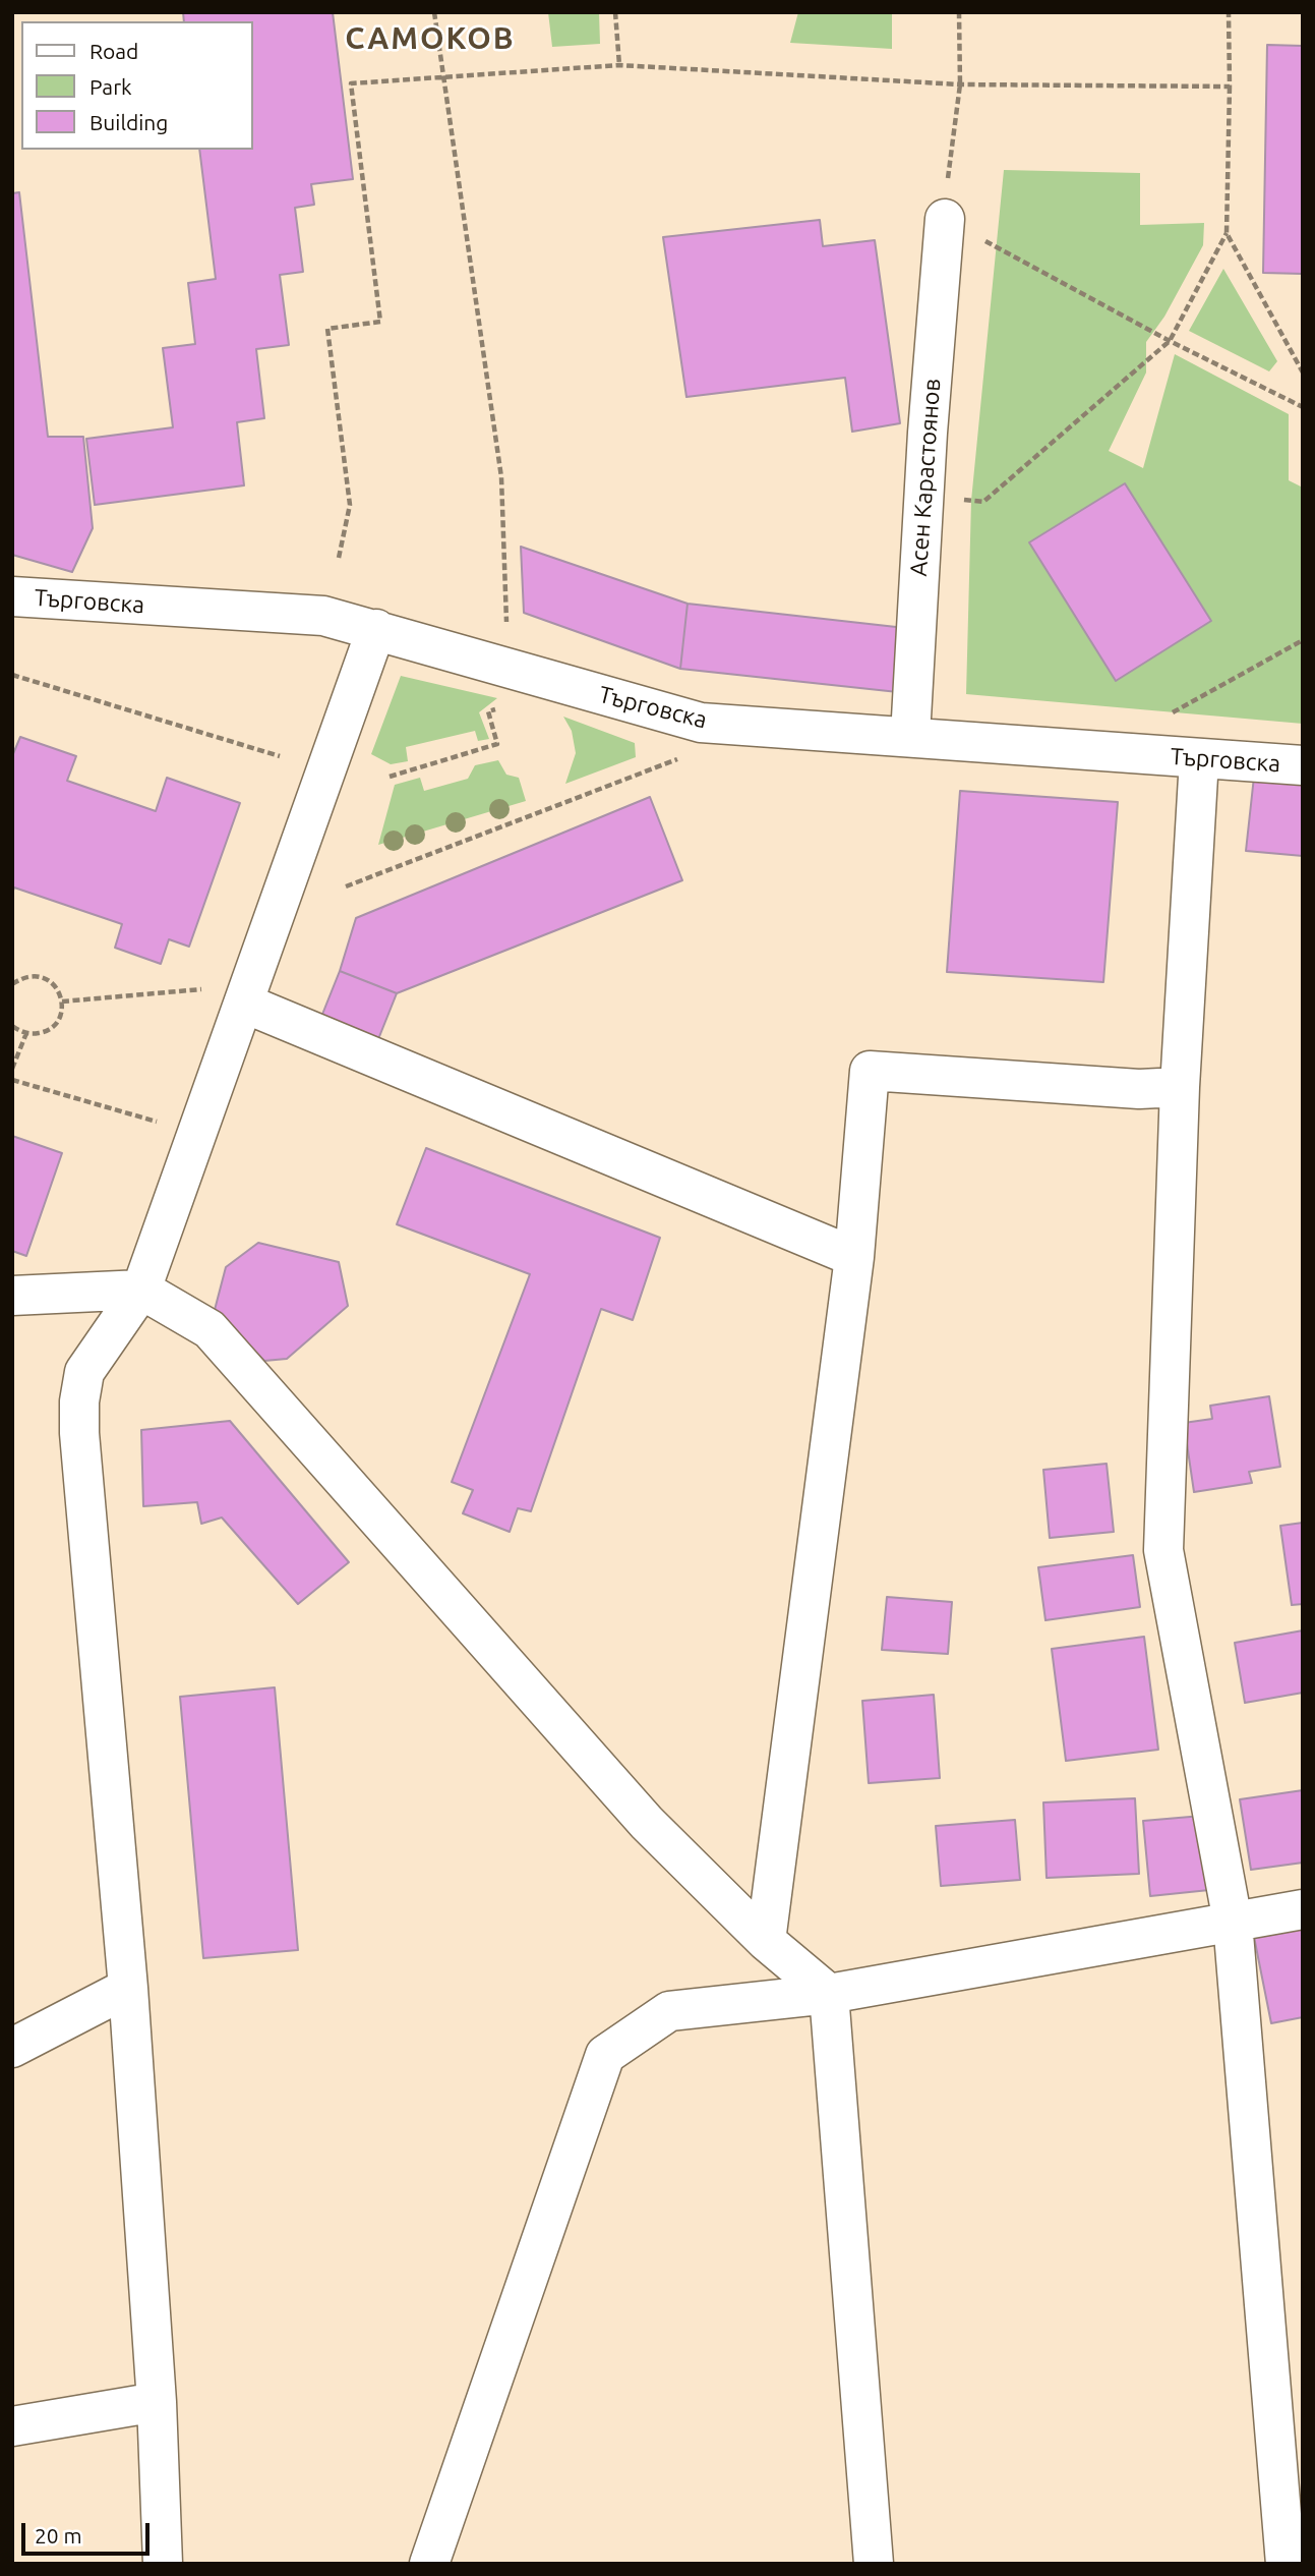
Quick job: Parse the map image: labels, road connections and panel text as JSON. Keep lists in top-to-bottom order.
{
  "streets": {
    "street": ["Асен Карастоянов", "Търговска"]
  },
  "crossings": [
    ["Асен Карастоянов", "Търговска"]
  ],
  "districts": ["САМОКОВ"],
  "legend": ["Road", "Park", "Building"],
  "scale_bar": "20 m"
}
